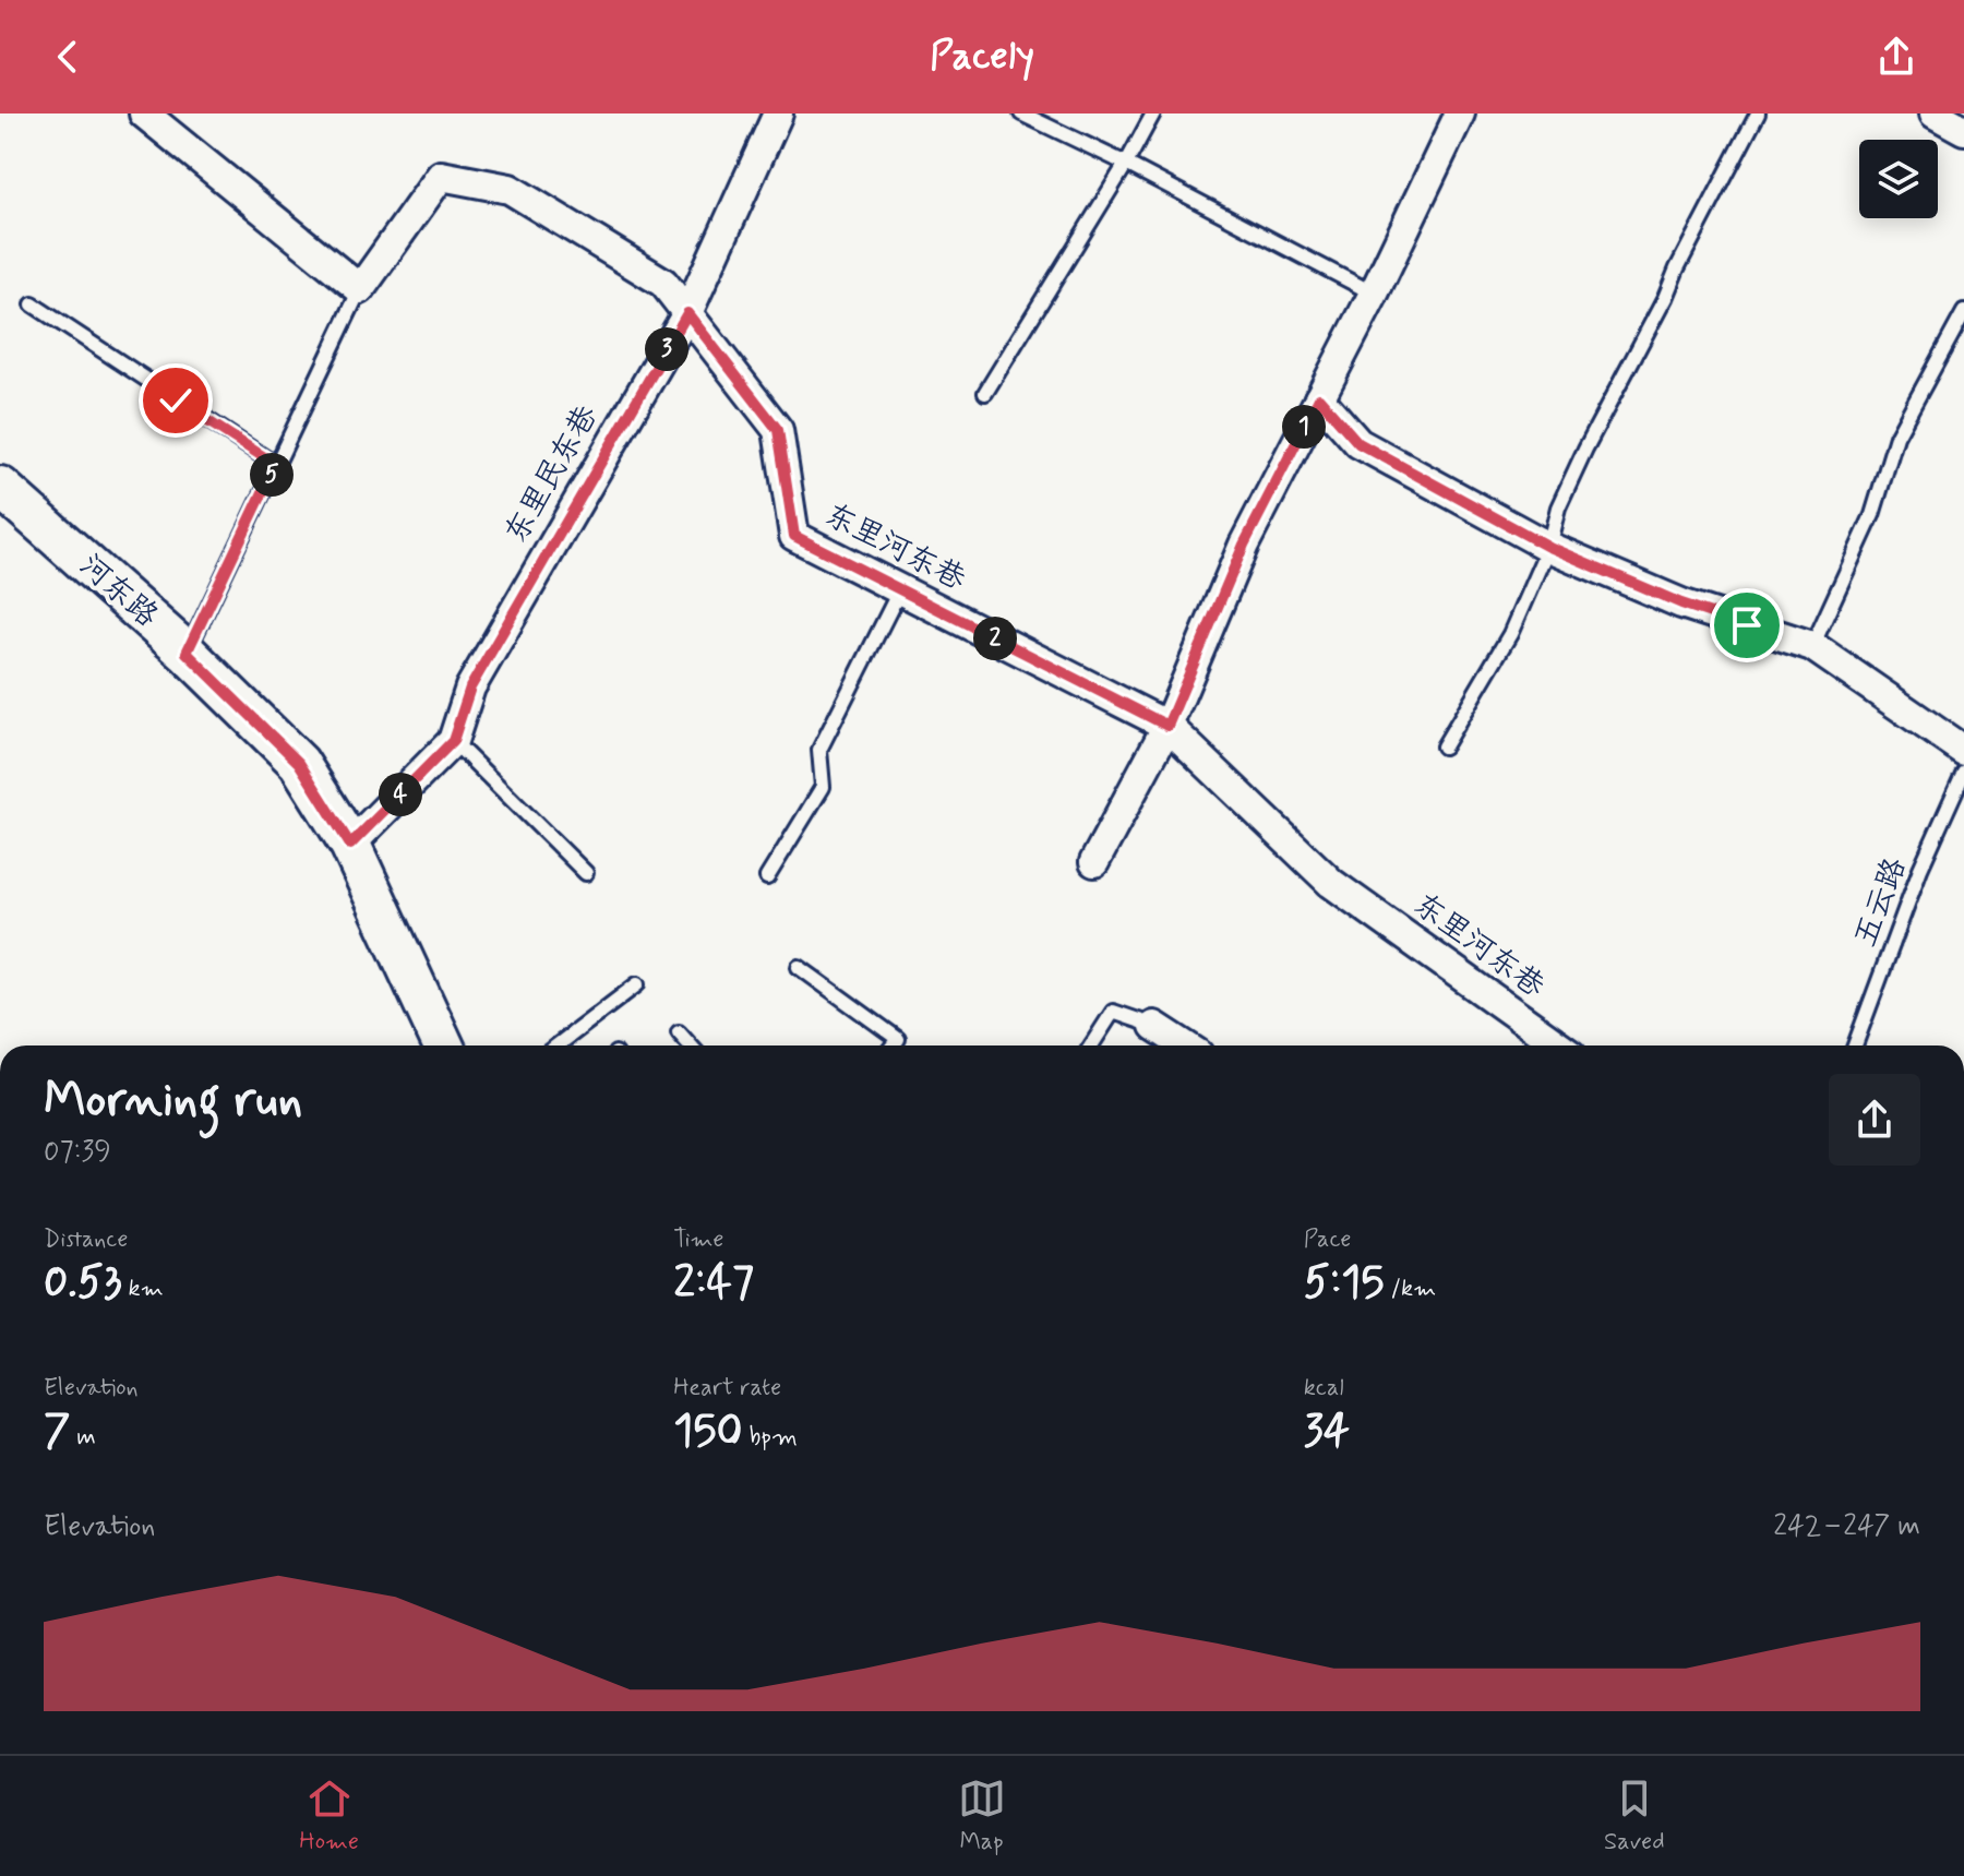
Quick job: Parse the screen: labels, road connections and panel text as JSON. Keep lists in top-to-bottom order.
{
  "streets": {
    "main road": ["河东路"],
    "street": ["东里民东巷", "东里河东巷"],
    "lane": ["五云路"]
  },
  "crossings": [
    ["东里民东巷", "东里河东巷"],
    ["东里民东巷", "河东路"]
  ],
  "page": {
    "header": "Pacely",
    "pins": [
      "3",
      "1",
      "5",
      "2",
      "4"
    ],
    "heading": ["Morning run", "07:39"],
    "stats": [
      ["Distance", "0.53 km"],
      ["Time", "2:47"],
      ["Pace", "5:15 /km"],
      ["Elevation", "7 m"],
      ["Heart rate", "150 bpm"],
      ["kcal", "34"]
    ],
    "chart": ["Elevation", "242–247 m"],
    "tabs": ["Home", "Map", "Saved"]
  }
}
